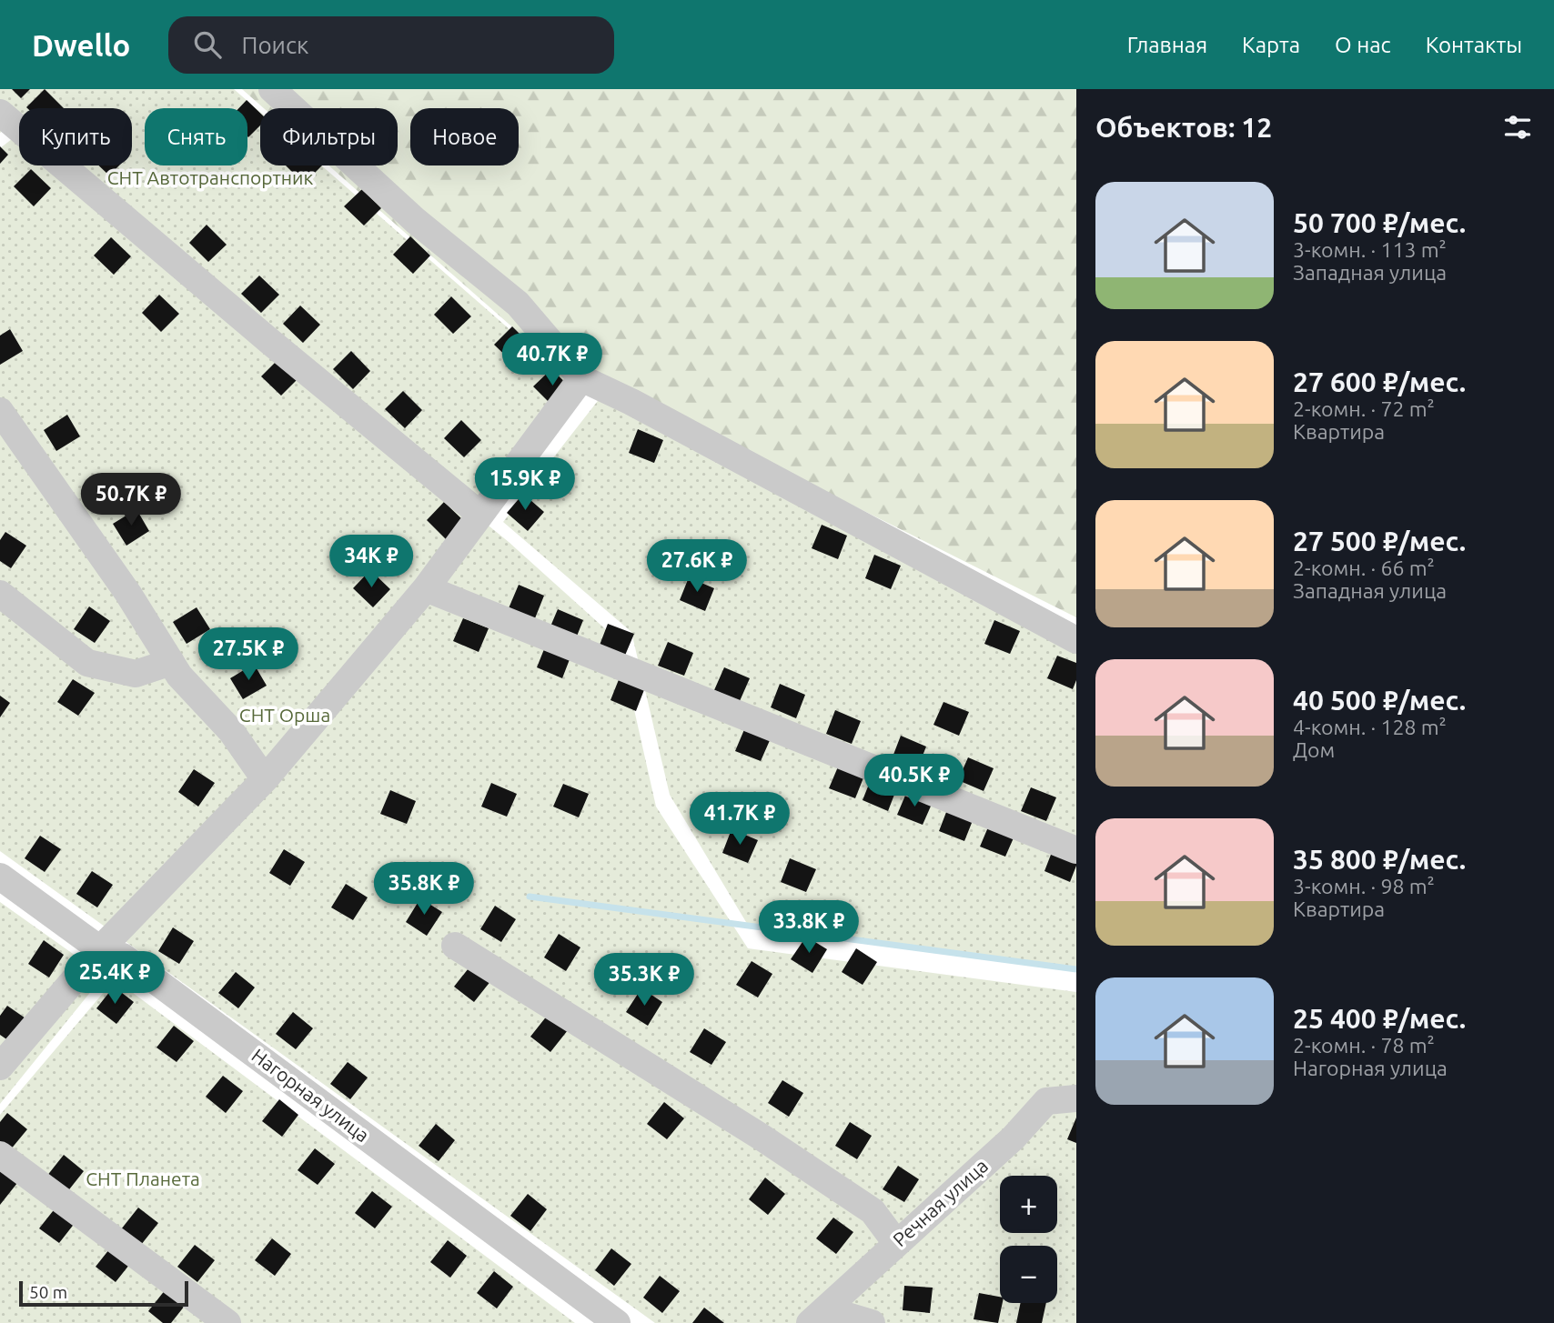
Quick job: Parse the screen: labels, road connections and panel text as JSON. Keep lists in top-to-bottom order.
{
  "streets": {
    "street": ["Нагорная улица", "Речная улица"]
  },
  "parks": ["СНТ Автотранспортник", "СНТ Орша", "СНТ Планета"],
  "scale_bar": "50 m",
  "page": {
    "header": "Dwello",
    "search": "Поиск",
    "nav": [
      "Главная",
      "Карта",
      "О нас",
      "Контакты"
    ],
    "heading": "Объектов: 12",
    "chip": [
      "Купить",
      "Снять",
      "Фильтры",
      "Новое"
    ],
    "list": [
      {
        "name": "50 700 ₽/мес.",
        "note": "3-комн. · 113 m² · Западная улица"
      },
      {
        "name": "27 600 ₽/мес.",
        "note": "2-комн. · 72 m² · Квартира"
      },
      {
        "name": "27 500 ₽/мес.",
        "note": "2-комн. · 66 m² · Западная улица"
      },
      {
        "name": "40 500 ₽/мес.",
        "note": "4-комн. · 128 m² · Дом"
      },
      {
        "name": "35 800 ₽/мес.",
        "note": "3-комн. · 98 m² · Квартира"
      },
      {
        "name": "25 400 ₽/мес.",
        "note": "2-комн. · 78 m² · Нагорная улица"
      }
    ],
    "price": [
      "40.7K ₽",
      "15.9K ₽",
      "50.7K ₽",
      "34K ₽",
      "27.6K ₽",
      "27.5K ₽",
      "40.5K ₽",
      "41.7K ₽",
      "35.8K ₽",
      "33.8K ₽",
      "25.4K ₽",
      "35.3K ₽"
    ],
    "map_buttons": ["+", "−"],
    "scale": "50 m"
  }
}
